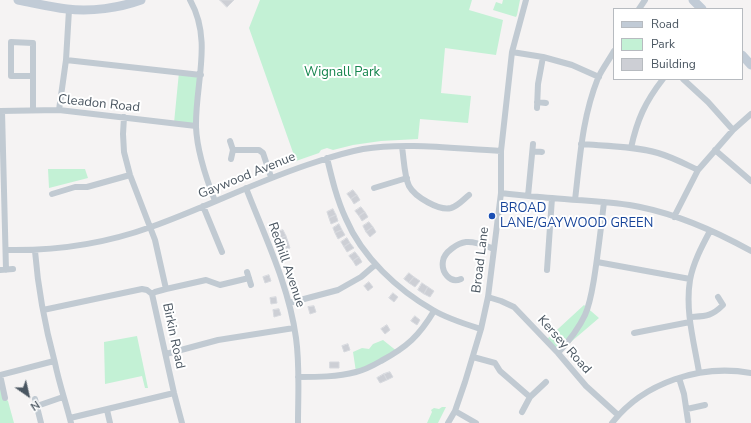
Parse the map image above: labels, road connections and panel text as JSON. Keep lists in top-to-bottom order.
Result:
{
  "streets": {
    "street": [
      "Cleadon Road",
      "Gaywood Avenue",
      "Broad Lane",
      "Redhill Avenue",
      "Birkin Road",
      "Kersey Road"
    ]
  },
  "crossings": [
    ["Gaywood Avenue", "Broad Lane"],
    ["Gaywood Avenue", "Redhill Avenue"],
    ["Broad Lane", "Kersey Road"]
  ],
  "parks": ["Wignall Park"],
  "places": ["BROAD LANE/GAYWOOD GREEN"],
  "legend": ["Road", "Park", "Building"],
  "north": "bottom right"
}
